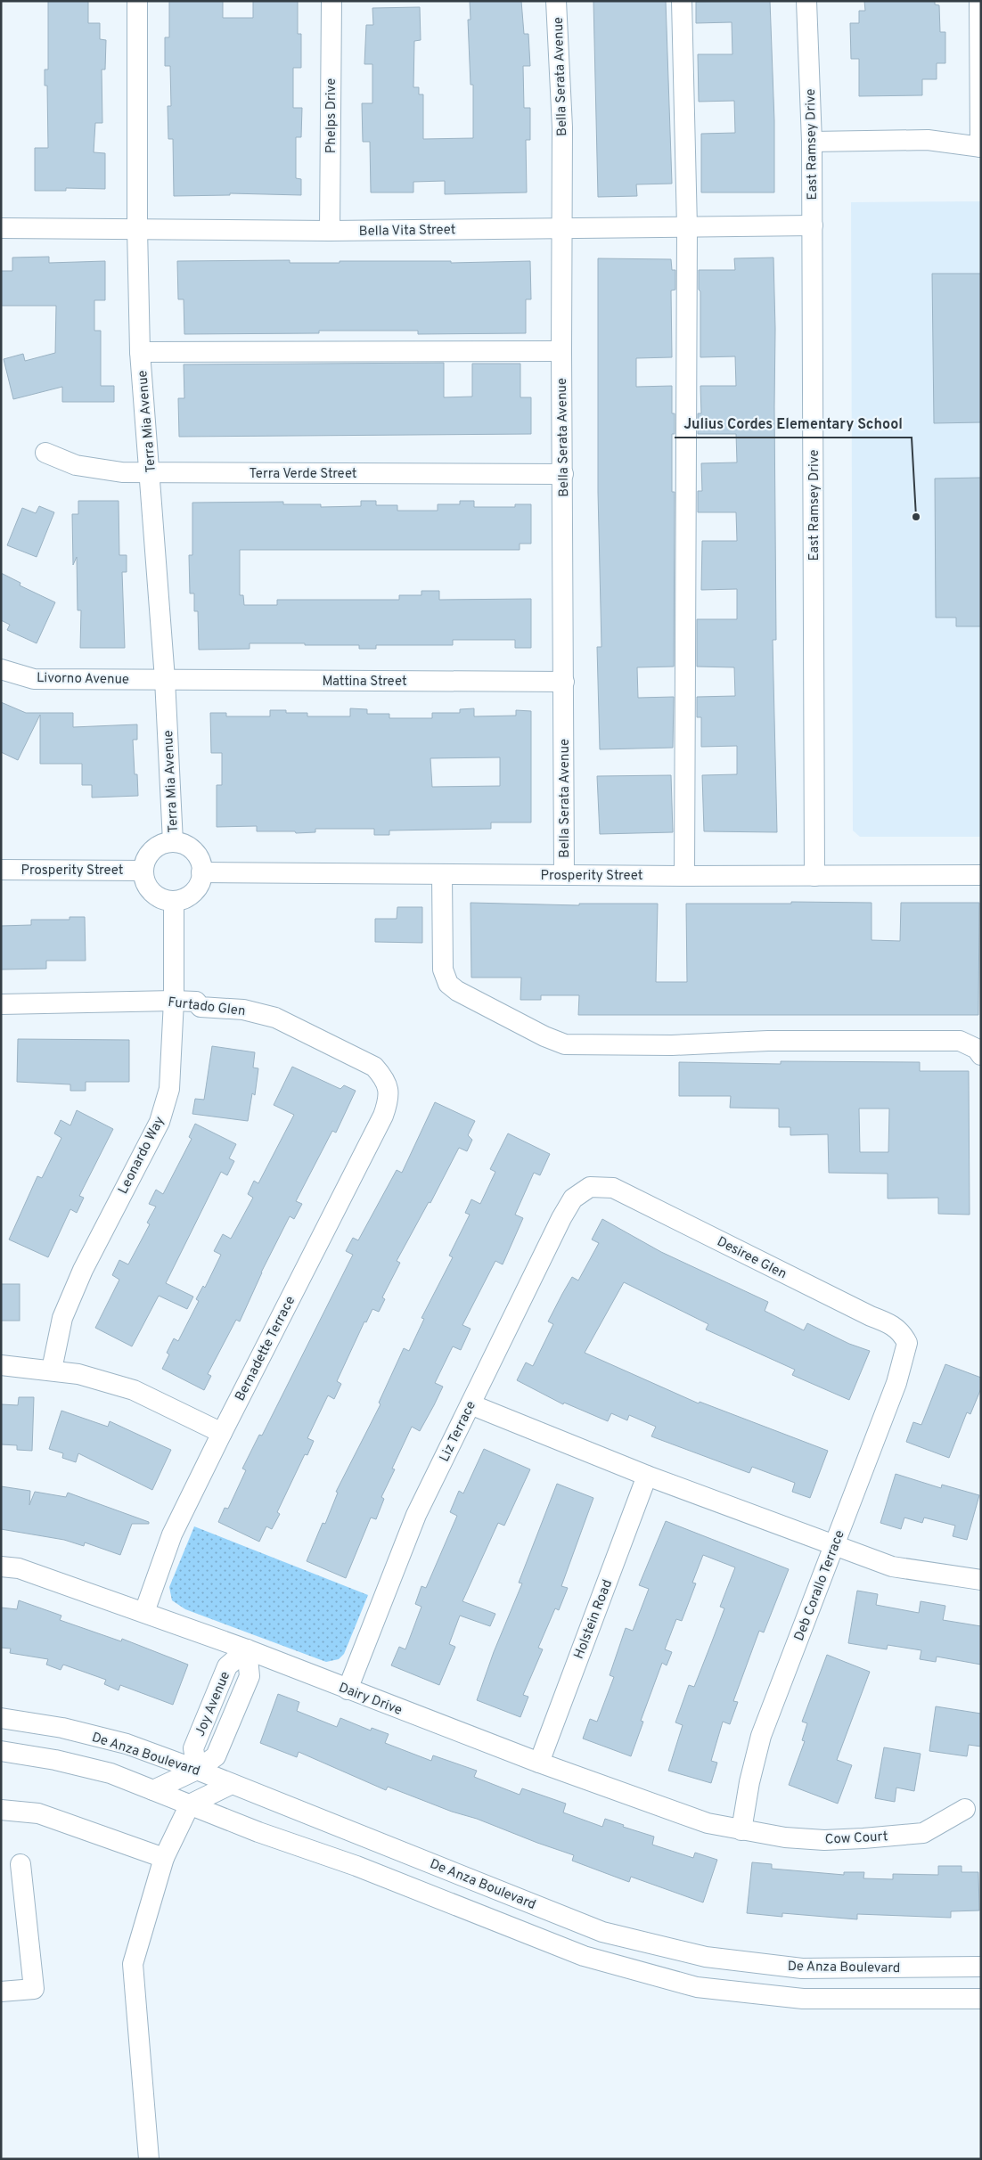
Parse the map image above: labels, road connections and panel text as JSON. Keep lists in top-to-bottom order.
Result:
{
  "streets": {
    "street": [
      "Bella Serata Avenue",
      "Phelps Drive",
      "East Ramsey Drive",
      "Bella Vita Street",
      "Terra Mia Avenue",
      "Terra Verde Street",
      "Livorno Avenue",
      "Mattina Street",
      "Prosperity Street",
      "Furtado Glen",
      "Leonardo Way",
      "Desiree Glen",
      "Bernadette Terrace",
      "Liz Terrace",
      "Deb Corallo Terrace",
      "Holstein Road",
      "Dairy Drive",
      "Joy Avenue",
      "De Anza Boulevard",
      "Cow Court"
    ]
  },
  "crossings": [
    ["Bella Serata Avenue", "Bella Vita Street"],
    ["Bella Serata Avenue", "Terra Verde Street"],
    ["Bella Serata Avenue", "Mattina Street"],
    ["Bella Serata Avenue", "Prosperity Street"],
    ["Phelps Drive", "Bella Vita Street"],
    ["East Ramsey Drive", "Bella Vita Street"],
    ["East Ramsey Drive", "Prosperity Street"],
    ["Bella Vita Street", "Terra Mia Avenue"],
    ["Terra Mia Avenue", "Terra Verde Street"],
    ["Terra Mia Avenue", "Livorno Avenue"],
    ["Terra Mia Avenue", "Mattina Street"],
    ["Terra Mia Avenue", "Prosperity Street"],
    ["Terra Mia Avenue", "Leonardo Way"],
    ["Livorno Avenue", "Mattina Street"],
    ["Prosperity Street", "Leonardo Way"],
    ["Furtado Glen", "Leonardo Way"],
    ["Furtado Glen", "Bernadette Terrace"],
    ["Desiree Glen", "Liz Terrace"],
    ["Desiree Glen", "Deb Corallo Terrace"],
    ["Bernadette Terrace", "Dairy Drive"],
    ["Liz Terrace", "Dairy Drive"],
    ["Deb Corallo Terrace", "Dairy Drive"],
    ["Deb Corallo Terrace", "Cow Court"],
    ["Holstein Road", "Dairy Drive"],
    ["Dairy Drive", "Joy Avenue"],
    ["Dairy Drive", "Cow Court"],
    ["Joy Avenue", "De Anza Boulevard"]
  ],
  "places": ["Julius Cordes Elementary School"]
}
